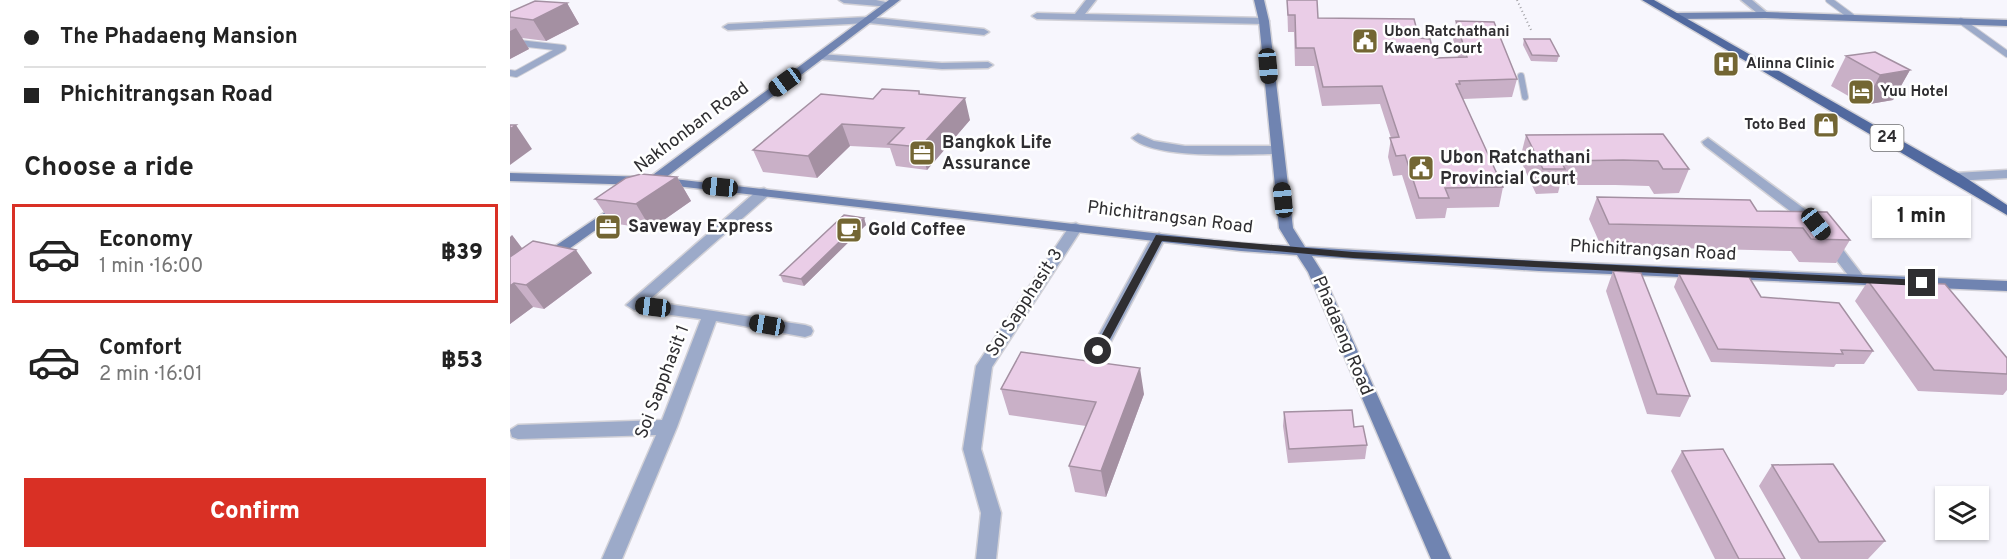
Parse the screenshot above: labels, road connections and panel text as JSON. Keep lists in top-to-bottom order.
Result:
{
  "streets": {
    "main road": ["24"],
    "street": [
      "Nakhonban Road",
      "Phichitrangsan Road",
      "Soi Sapphasit 3",
      "Phadaeng Road",
      "Soi Sapphasit 1"
    ]
  },
  "crossings": [
    ["Nakhonban Road", "Phichitrangsan Road"],
    ["Phichitrangsan Road", "Soi Sapphasit 3"],
    ["Phichitrangsan Road", "Phadaeng Road"],
    ["Phichitrangsan Road", "Soi Sapphasit 1"]
  ],
  "places": {
    "public building": ["Ubon Ratchathani Kwaeng Court", "Ubon Ratchathani Provincial Court"],
    "hospital": ["Alinna Clinic"],
    "hotel": ["Yuu Hotel"],
    "shop": ["Toto Bed"],
    "office": ["Bangkok Life Assurance", "Saveway Express"],
    "cafe": ["Gold Coffee"]
  },
  "page": {
    "banner": ["The Phadaeng Mansion", "Phichitrangsan Road"],
    "heading": "Choose a ride",
    "bubble": "1 min",
    "list": [
      {
        "name": "Economy",
        "note": "1 min · 16:00",
        "value": "฿39"
      },
      {
        "name": "Comfort",
        "note": "2 min · 16:01",
        "value": "฿53"
      }
    ],
    "buttons": "Confirm"
  }
}
